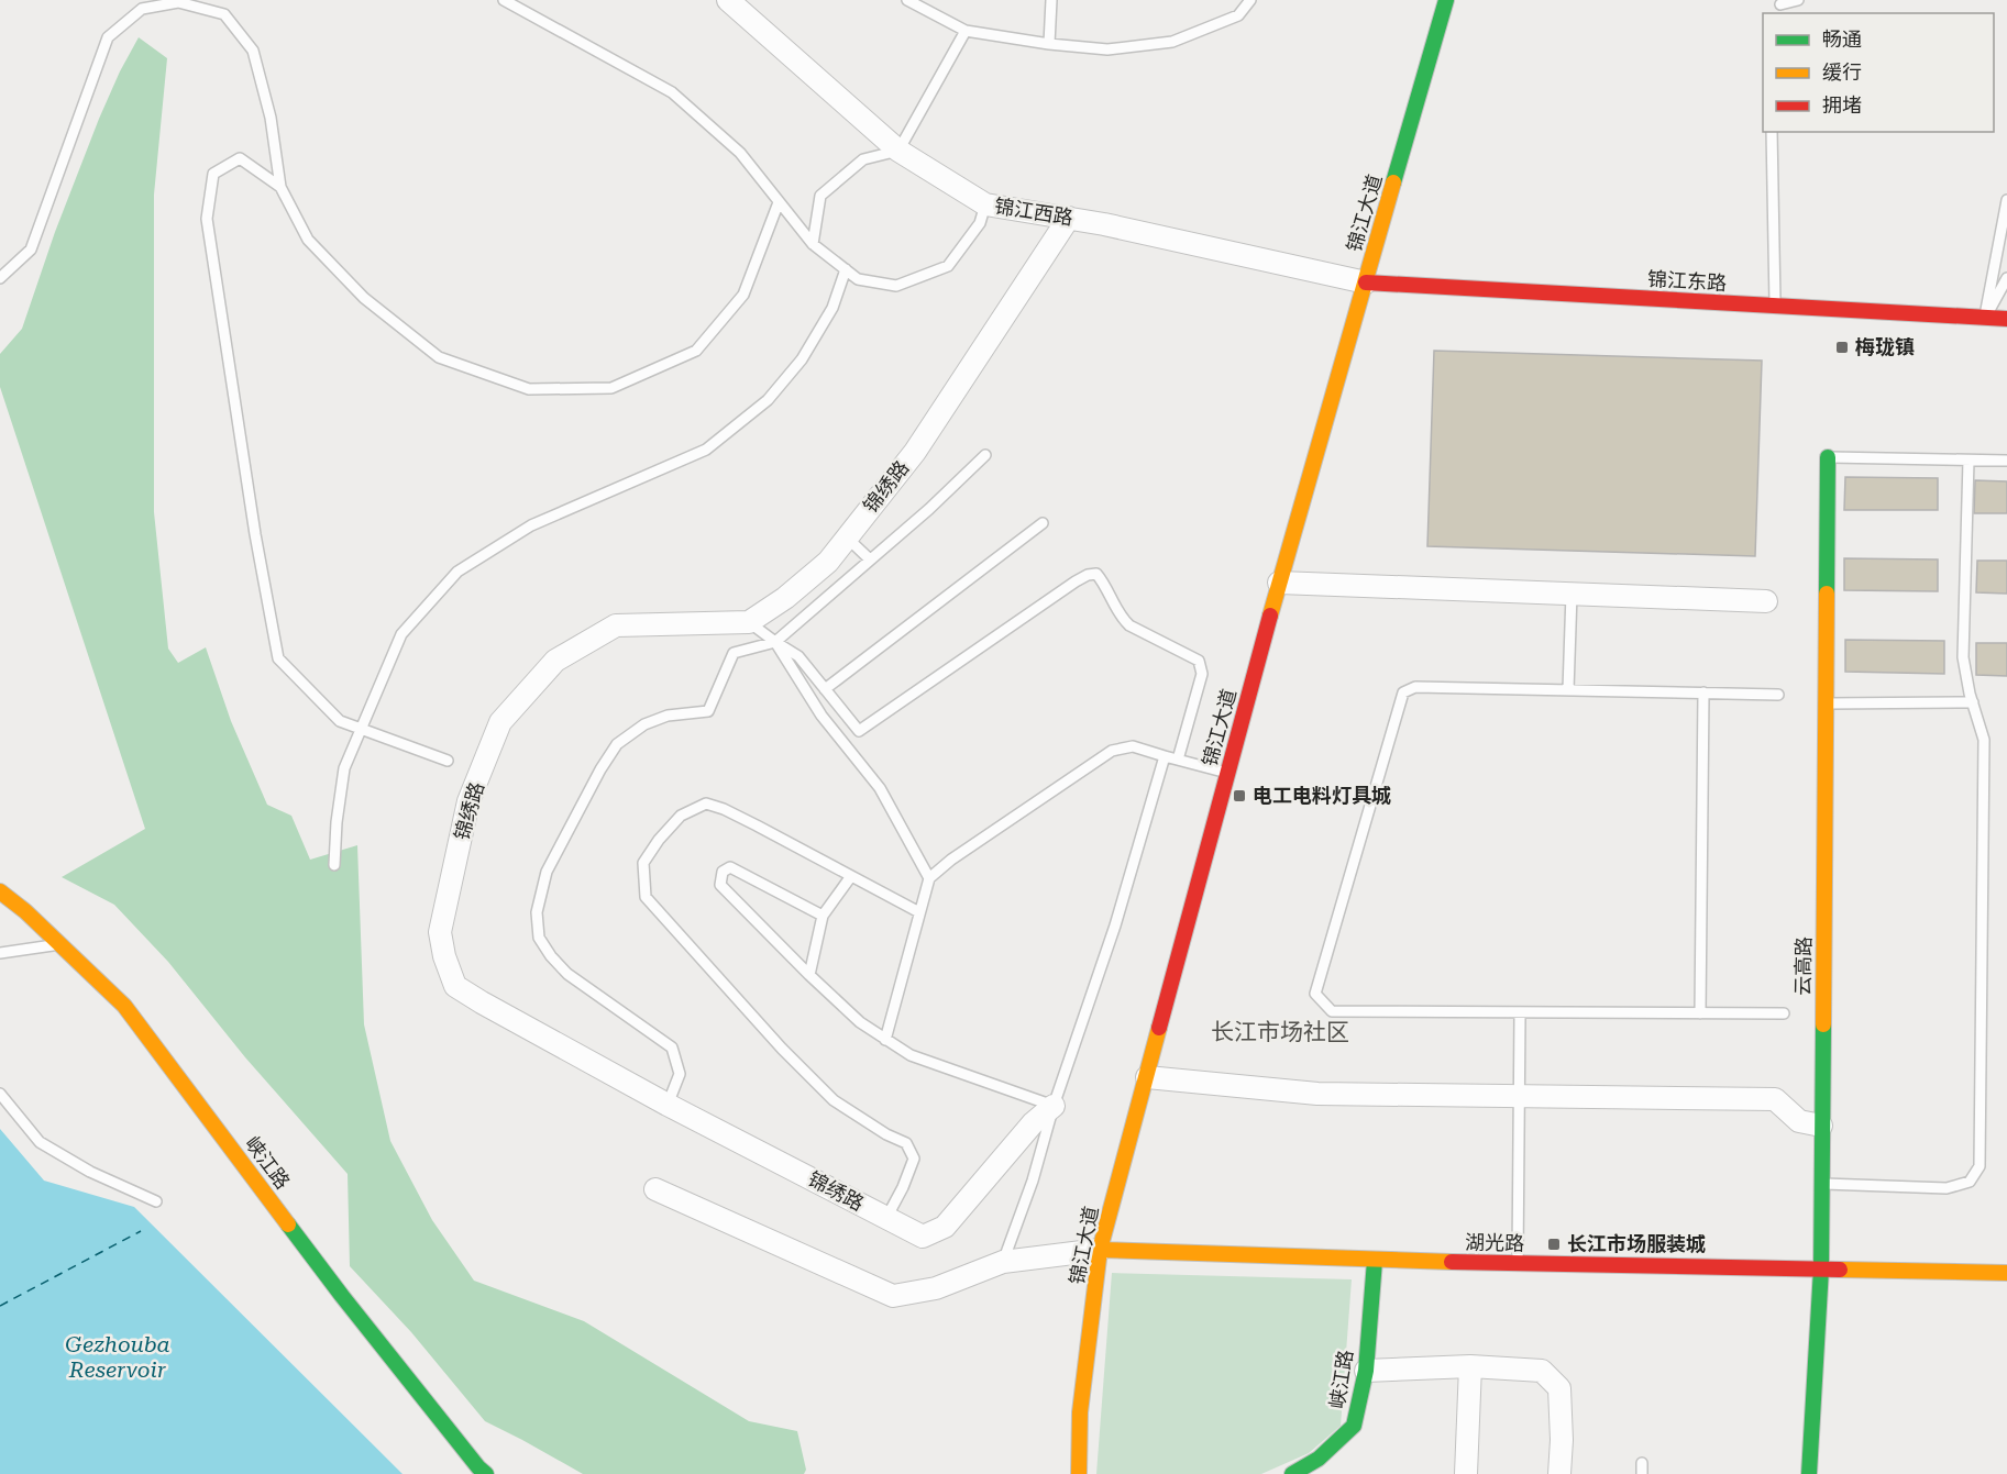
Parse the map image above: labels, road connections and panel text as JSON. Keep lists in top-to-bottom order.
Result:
{
  "streets": {
    "main road": [
      "锦江大道",
      "锦江东路",
      "云高路",
      "峡江路",
      "湖光路"
    ],
    "street": ["锦江西路", "锦绣路"]
  },
  "crossings": [
    ["锦江西路", "锦江大道"],
    ["锦江西路", "锦江东路"],
    ["锦江西路", "锦绣路"],
    ["锦江大道", "锦江东路"],
    ["锦江大道", "湖光路"],
    ["云高路", "湖光路"],
    ["峡江路", "湖光路"]
  ],
  "districts": ["长江市场社区"],
  "water": ["Gezhouba Reservoir"],
  "places": {
    "transit": ["梅珑镇", "电工电料灯具城", "长江市场服装城"]
  },
  "legend": ["畅通", "缓行", "拥堵"]
}
